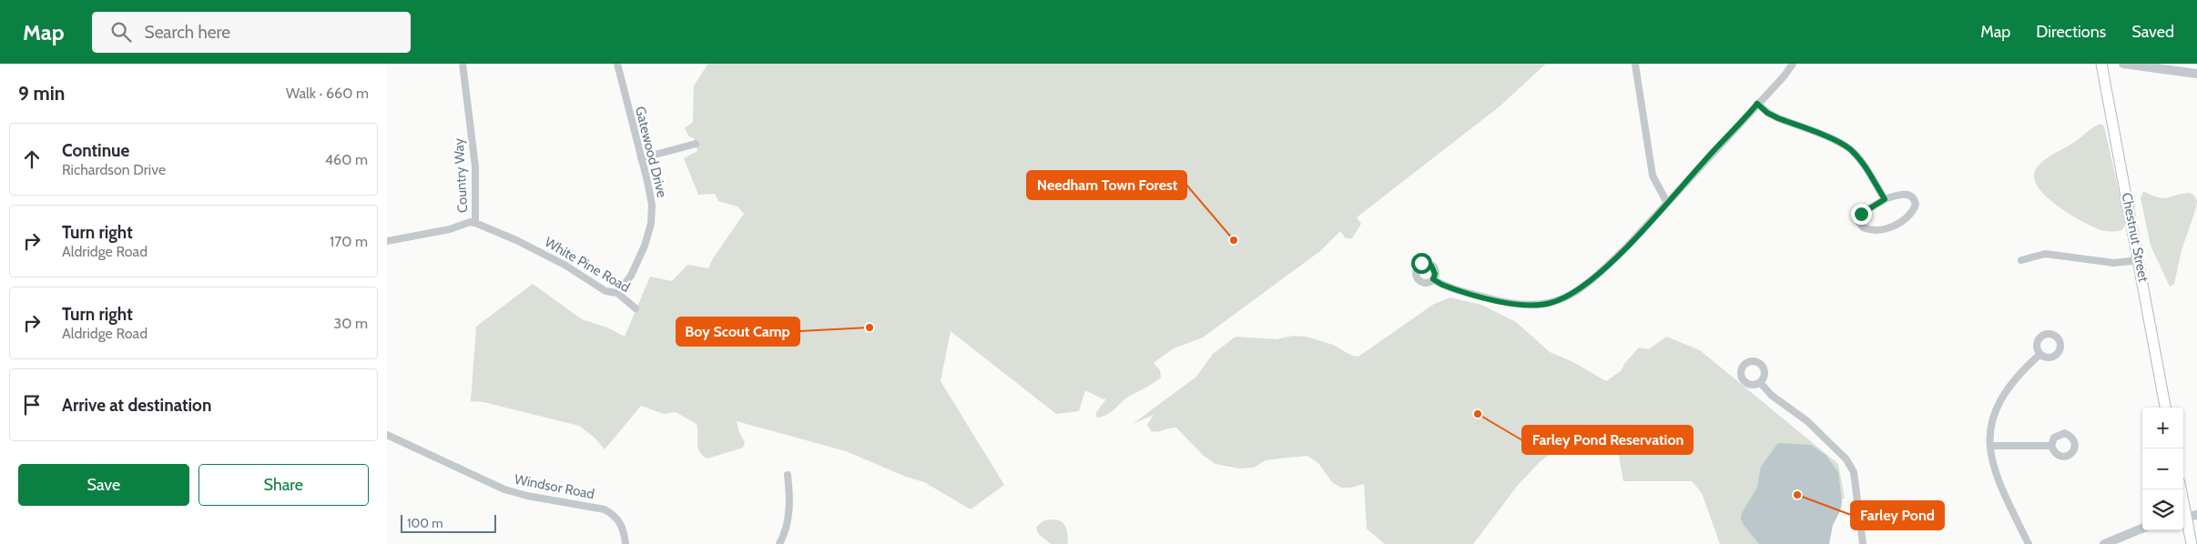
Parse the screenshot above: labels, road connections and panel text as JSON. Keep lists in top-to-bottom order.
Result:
{
  "streets": {
    "main road": ["Chestnut Street"],
    "street": [
      "Gatewood Drive",
      "Country Way",
      "White Pine Road",
      "Windsor Road"
    ]
  },
  "crossings": [
    ["Gatewood Drive", "White Pine Road"],
    ["Country Way", "White Pine Road"]
  ],
  "places": [
    "Needham Town Forest",
    "Boy Scout Camp",
    "Farley Pond Reservation",
    "Farley Pond"
  ],
  "scale_bar": "100 m",
  "page": {
    "header": "Map",
    "search": "Search here",
    "nav": ["Map", "Directions", "Saved"],
    "heading": ["9 min", "Walk · 660 m"],
    "list": [
      ["Continue", "Richardson Drive", "460 m"],
      ["Turn right", "Aldridge Road", "170 m"],
      ["Turn right", "Aldridge Road", "30 m"],
      "Arrive at destination"
    ],
    "map_buttons": ["+", "−"],
    "buttons": ["Save", "Share"],
    "scale": "100 m"
  }
}
